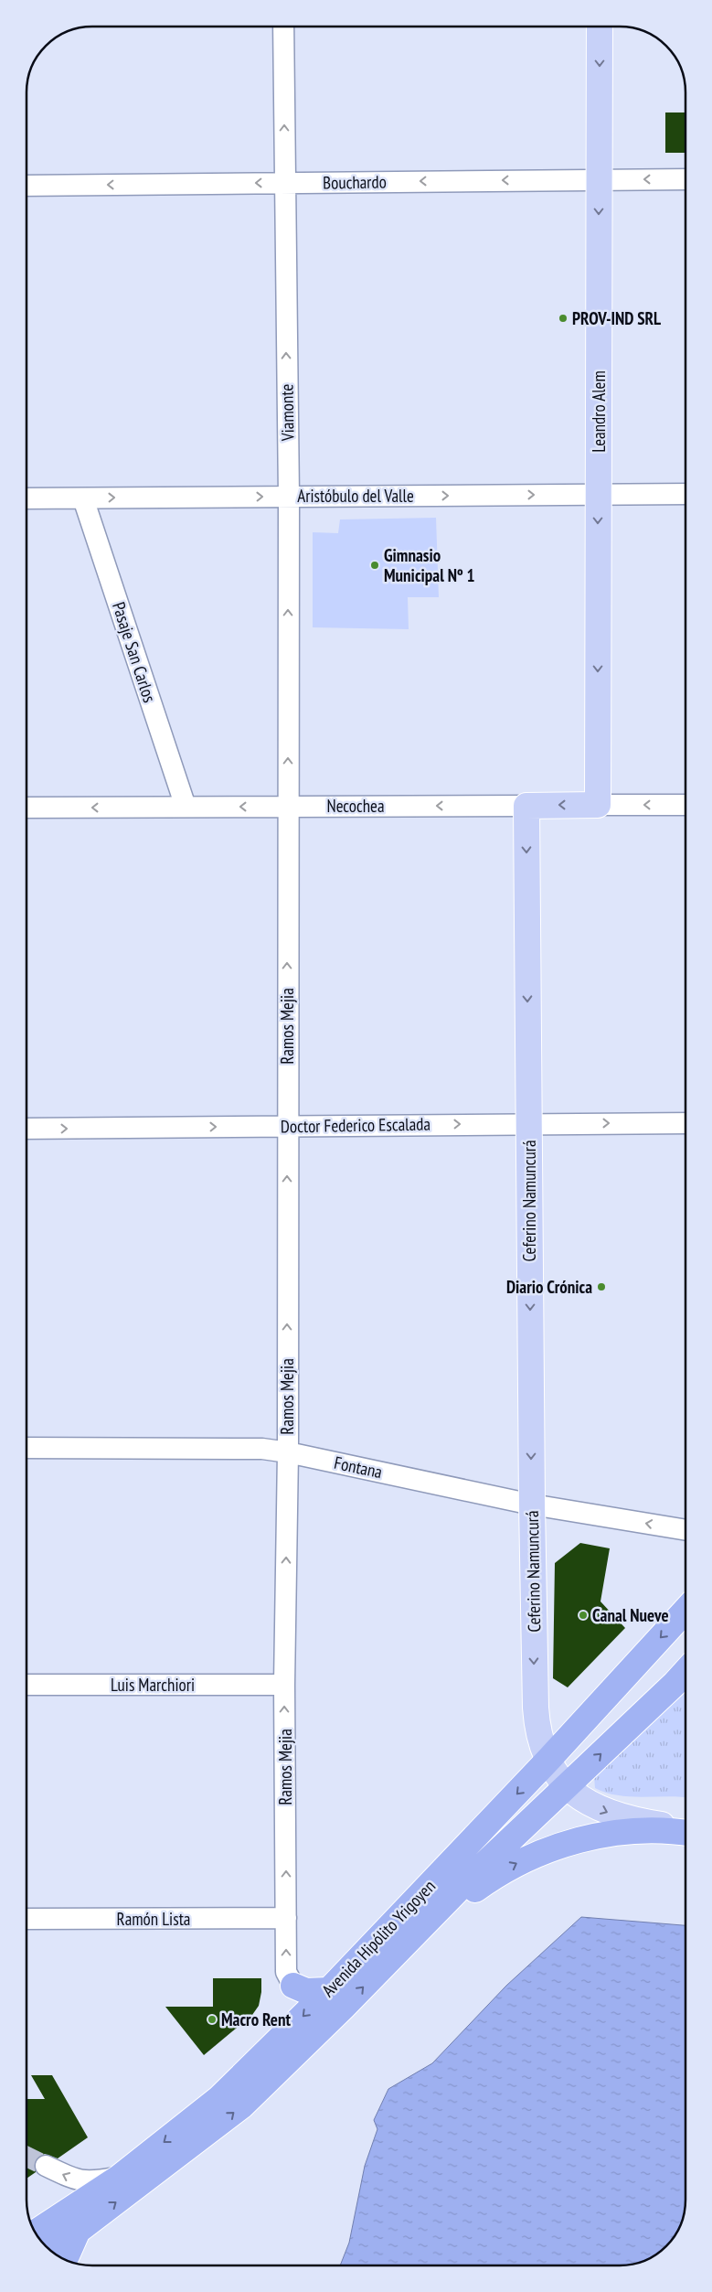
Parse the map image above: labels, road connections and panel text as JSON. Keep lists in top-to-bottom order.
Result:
{
  "streets": {
    "highway": ["Avenida Hipólito Yrigoyen"],
    "main road": ["Leandro Alem", "Necochea", "Ceferino Namuncurá"],
    "street": [
      "Bouchardo",
      "Viamonte",
      "Aristóbulo del Valle",
      "Pasaje San Carlos",
      "Ramos Mejia",
      "Doctor Federico Escalada",
      "Fontana",
      "Luis Marchiori",
      "Ramón Lista"
    ]
  },
  "crossings": [
    ["Bouchardo", "Leandro Alem"],
    ["Bouchardo", "Viamonte"],
    ["Leandro Alem", "Aristóbulo del Valle"],
    ["Leandro Alem", "Necochea"],
    ["Viamonte", "Aristóbulo del Valle"],
    ["Viamonte", "Necochea"],
    ["Viamonte", "Ramos Mejia"],
    ["Aristóbulo del Valle", "Pasaje San Carlos"],
    ["Pasaje San Carlos", "Necochea"],
    ["Necochea", "Ramos Mejia"],
    ["Necochea", "Ceferino Namuncurá"],
    ["Ramos Mejia", "Doctor Federico Escalada"],
    ["Ramos Mejia", "Fontana"],
    ["Ramos Mejia", "Luis Marchiori"],
    ["Ramos Mejia", "Ramón Lista"],
    ["Doctor Federico Escalada", "Ceferino Namuncurá"],
    ["Ceferino Namuncurá", "Fontana"],
    ["Ceferino Namuncurá", "Avenida Hipólito Yrigoyen"]
  ],
  "one_way": [
    "Bouchardo",
    "Leandro Alem",
    "Viamonte",
    "Aristóbulo del Valle",
    "Necochea",
    "Ramos Mejia",
    "Doctor Federico Escalada",
    "Ceferino Namuncurá"
  ],
  "places": [
    "PROV-IND SRL",
    "Gimnasio Municipal Nº 1",
    "Diario Crónica",
    "Canal Nueve",
    "Macro Rent"
  ]
}
